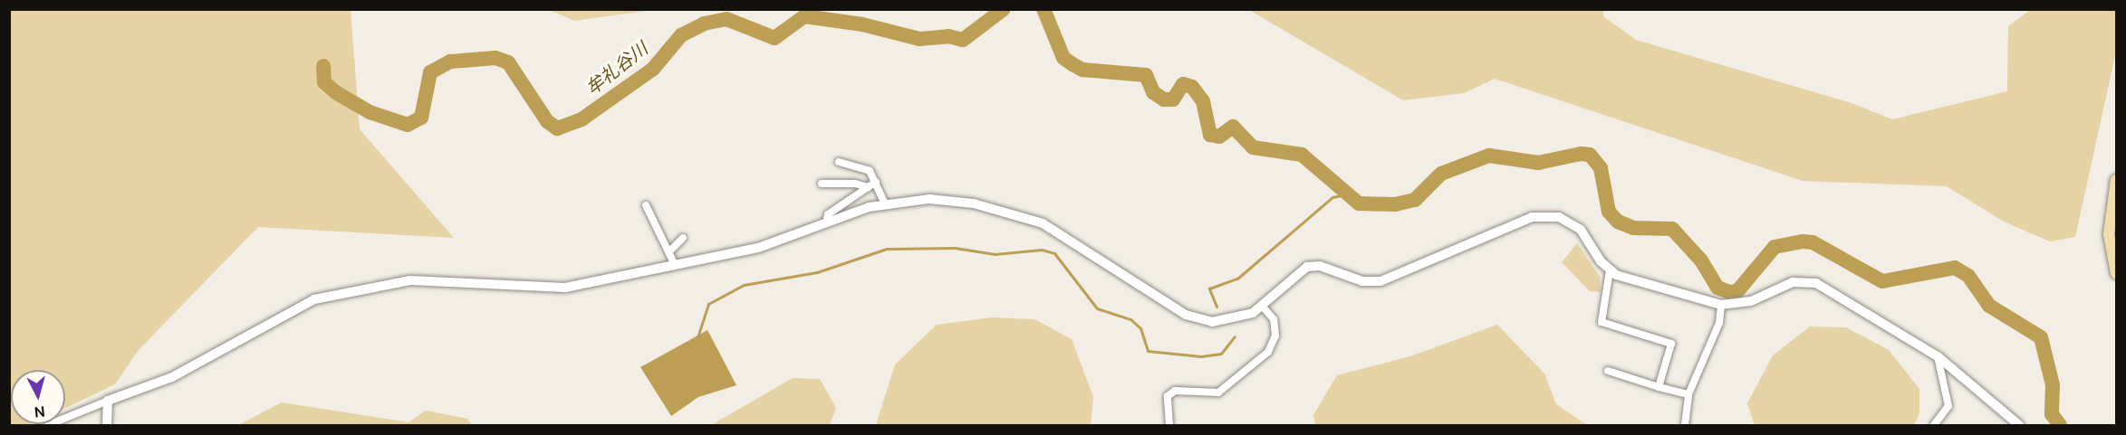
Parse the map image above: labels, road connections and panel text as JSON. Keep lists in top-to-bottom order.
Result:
{
  "water": ["牟礼谷川"],
  "north": "bottom"
}
